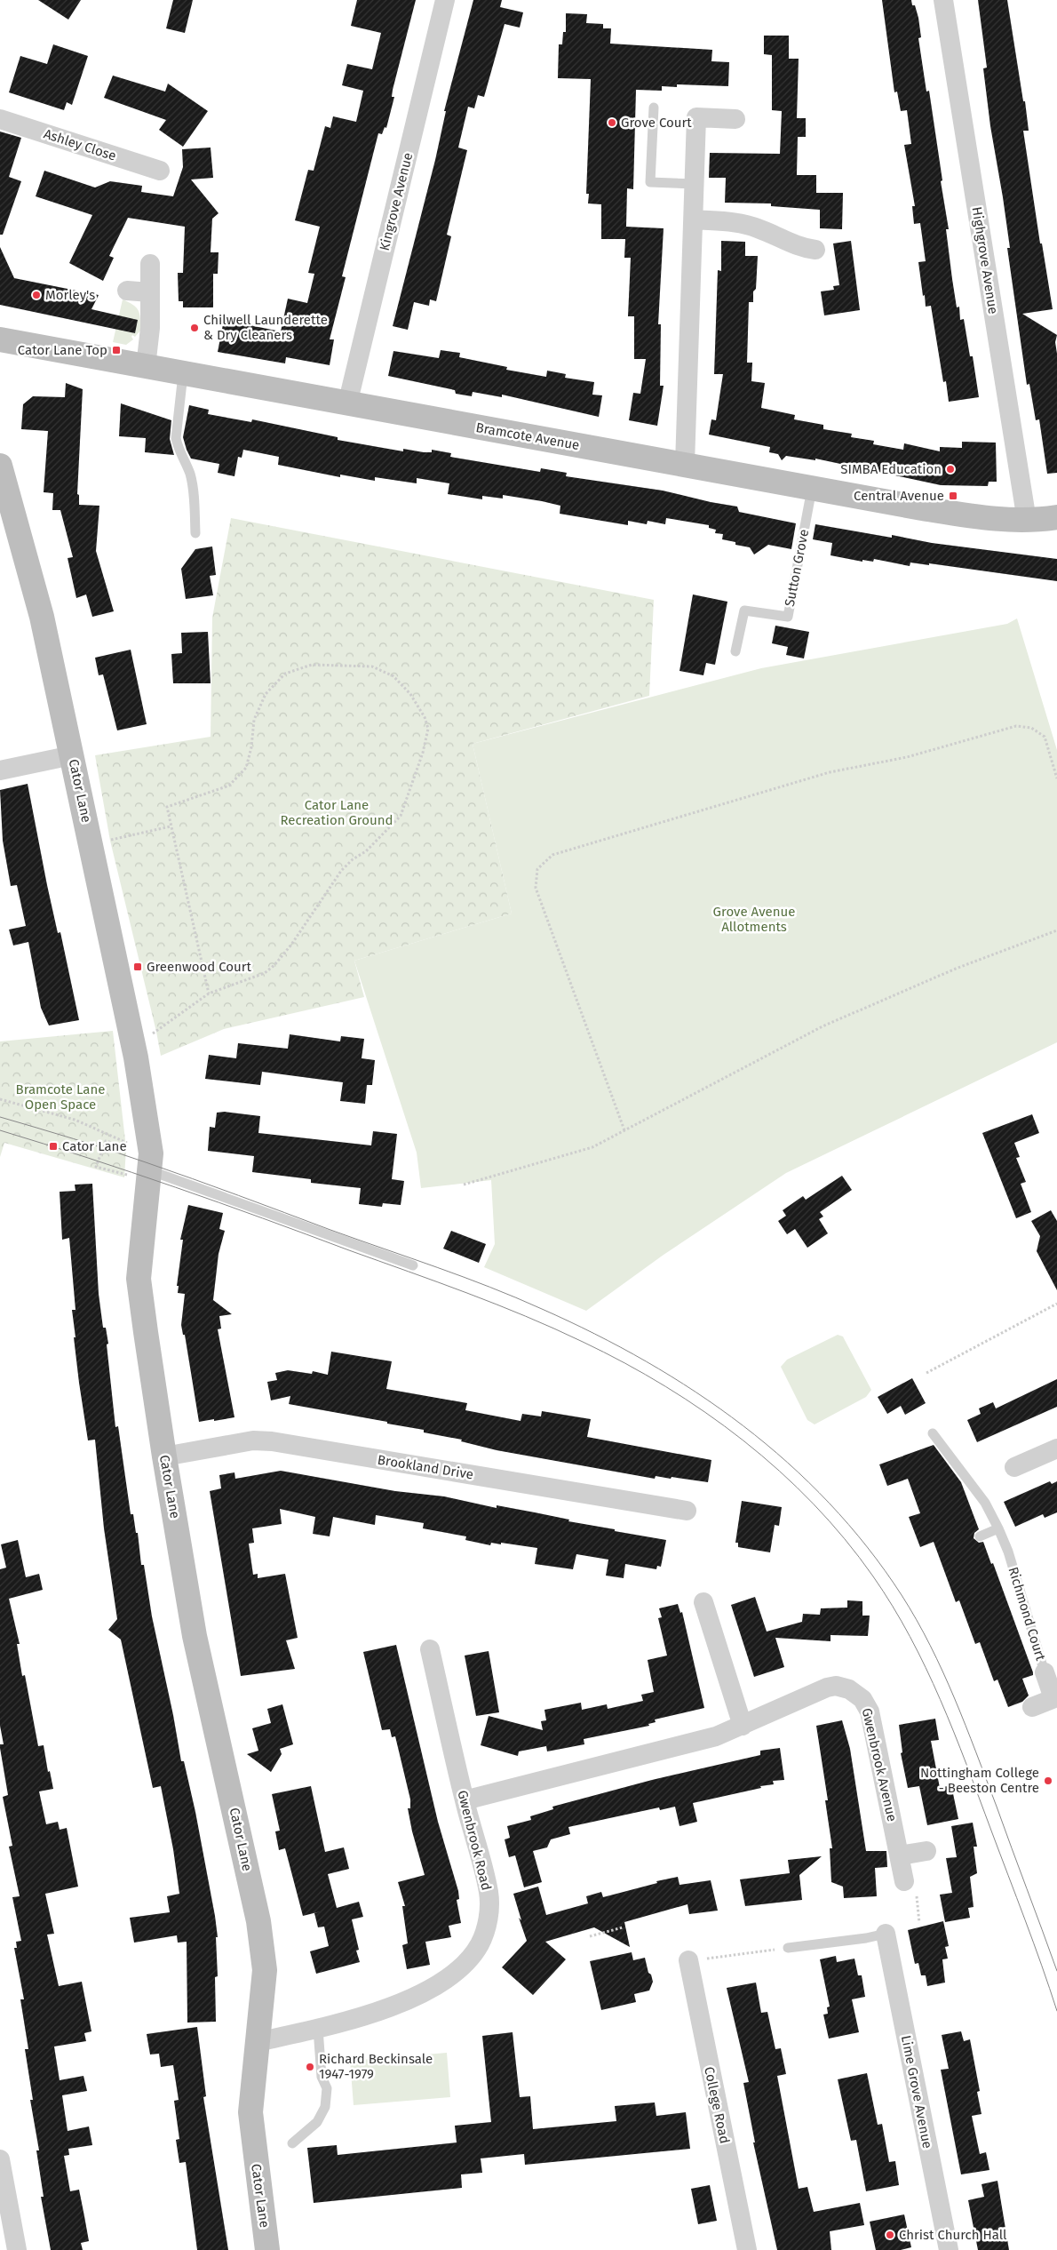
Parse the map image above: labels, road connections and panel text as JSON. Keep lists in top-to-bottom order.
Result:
{
  "streets": {
    "street": [
      "Ashley Close",
      "Kingrove Avenue",
      "Highgrove Avenue",
      "Bramcote Avenue",
      "Cator Lane",
      "Brookland Drive",
      "Richmond Court",
      "Gwenbrook Avenue",
      "Gwenbrook Road",
      "Lime Grove Avenue",
      "College Road"
    ],
    "lane": ["Sutton Grove"]
  },
  "crossings": [
    ["Kingrove Avenue", "Bramcote Avenue"],
    ["Highgrove Avenue", "Bramcote Avenue"],
    ["Bramcote Avenue", "Sutton Grove"],
    ["Cator Lane", "Brookland Drive"],
    ["Cator Lane", "Gwenbrook Road"],
    ["Gwenbrook Avenue", "Gwenbrook Road"]
  ],
  "parks": ["Cator Lane Recreation Ground", "Grove Avenue Allotments", "Bramcote Lane Open Space"],
  "places": {
    "other": [
      "Grove Court",
      "Morley's",
      "Chilwell Launderette & Dry Cleaners",
      "SIMBA Education",
      "Nottingham College - Beeston Centre",
      "Richard Beckinsale 1947-1979",
      "Christ Church Hall"
    ],
    "transit": [
      "Cator Lane Top",
      "Central Avenue",
      "Greenwood Court",
      "Cator Lane"
    ]
  }
}
